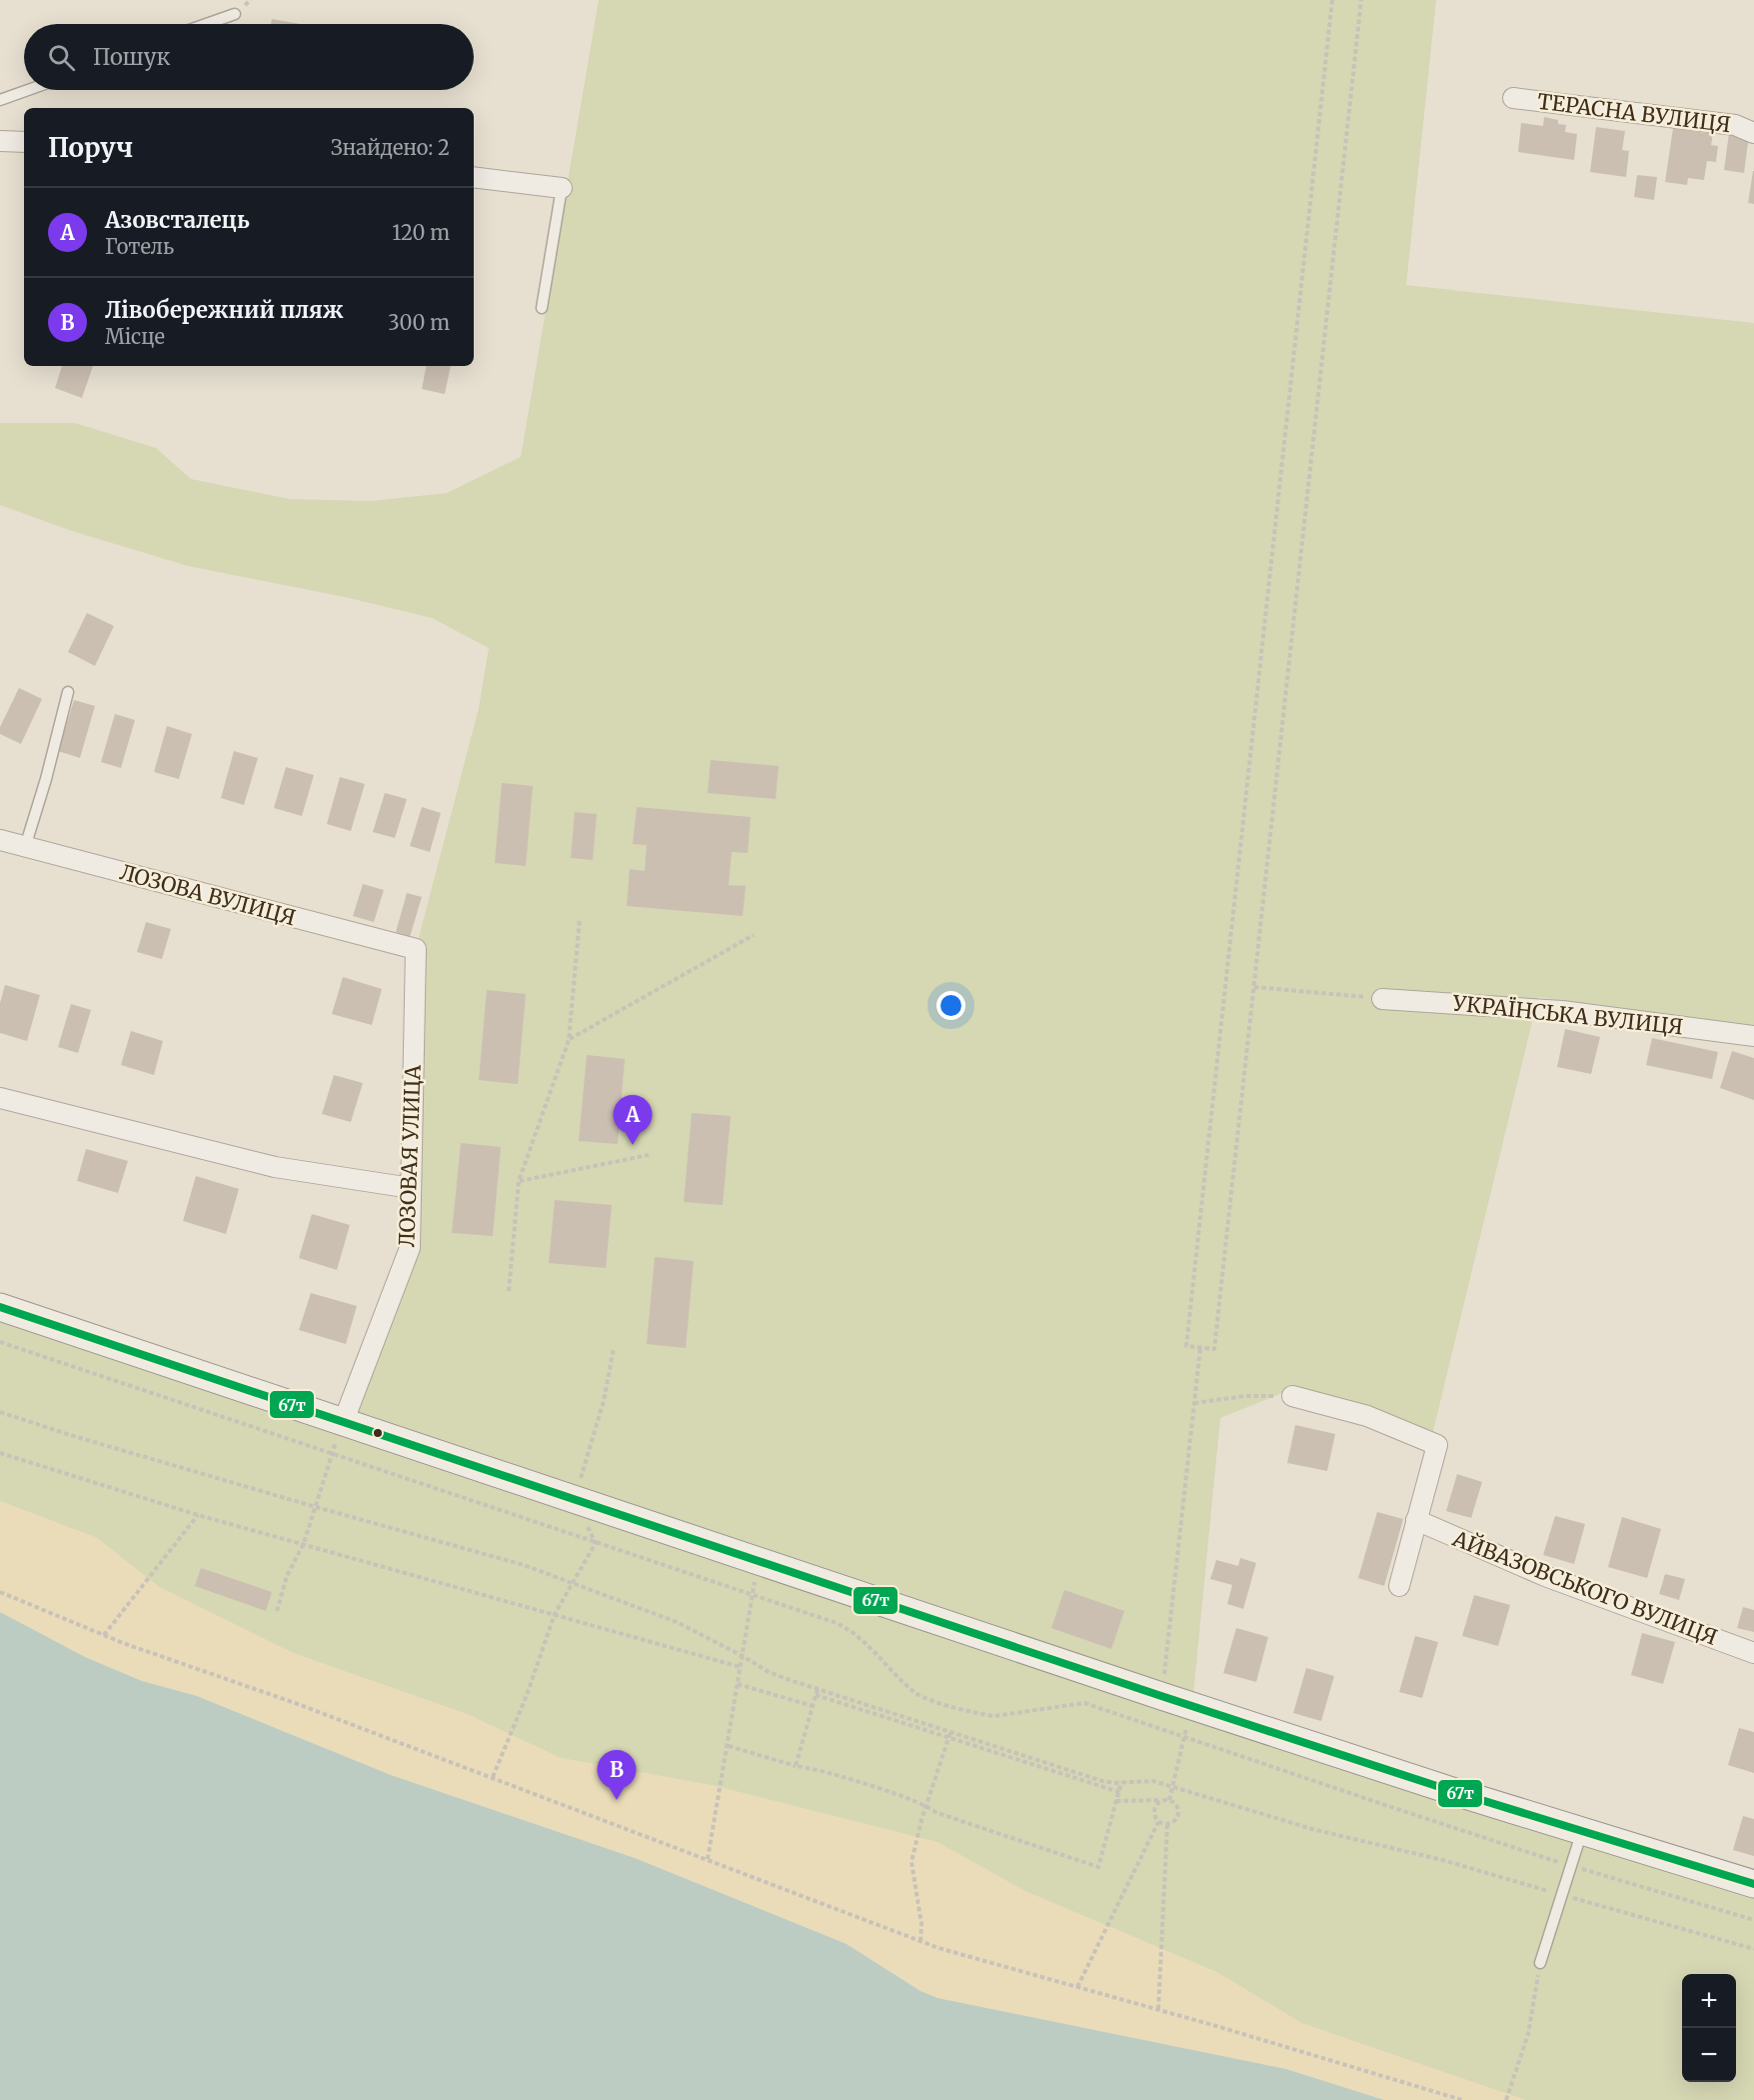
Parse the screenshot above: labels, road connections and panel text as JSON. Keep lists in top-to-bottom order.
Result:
{
  "streets": {
    "street": [
      "ТЕРАСНА ВУЛИЦЯ",
      "ЛОЗОВА ВУЛИЦЯ",
      "УКРАЇНСЬКА ВУЛИЦЯ",
      "ЛОЗОВАЯ УЛИЦА",
      "АЙВАЗОВСЬКОГО ВУЛИЦЯ"
    ]
  },
  "crossings": [
    ["ЛОЗОВА ВУЛИЦЯ", "ЛОЗОВАЯ УЛИЦА"]
  ],
  "lines": ["transit line 67т"],
  "page": {
    "search": "Пошук",
    "heading": ["Поруч", "Знайдено: 2"],
    "list": [
      {
        "mark": "A",
        "name": "Азовсталець",
        "note": "Готель",
        "value": "120 m"
      },
      {
        "mark": "B",
        "name": "Лівобережний пляж",
        "note": "Місце",
        "value": "300 m"
      }
    ],
    "pins": ["A", "B"],
    "map_buttons": ["+", "−"]
  }
}
